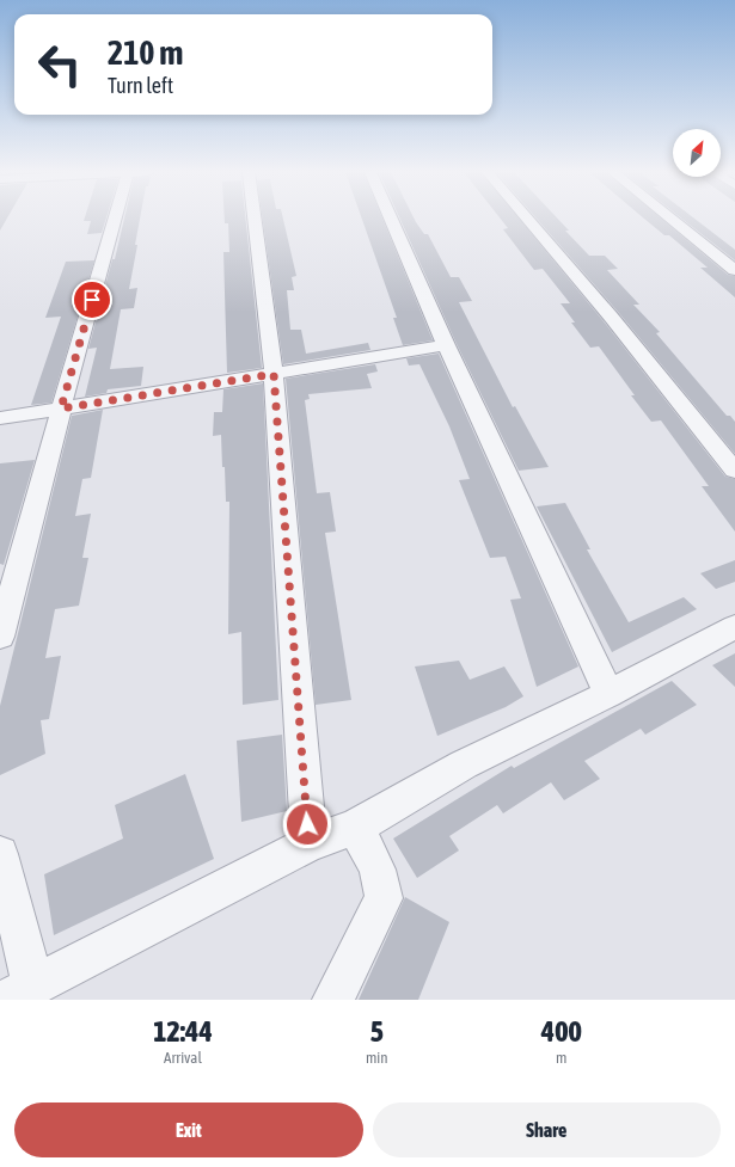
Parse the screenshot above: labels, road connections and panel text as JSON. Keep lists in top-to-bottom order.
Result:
{
  "north": "top right",
  "page": {
    "turn": ["210 m", "Turn left"],
    "eta": [
      "12:44",
      "Arrival",
      "5",
      "min",
      "400",
      "m"
    ],
    "buttons": ["Exit", "Share"]
  }
}
